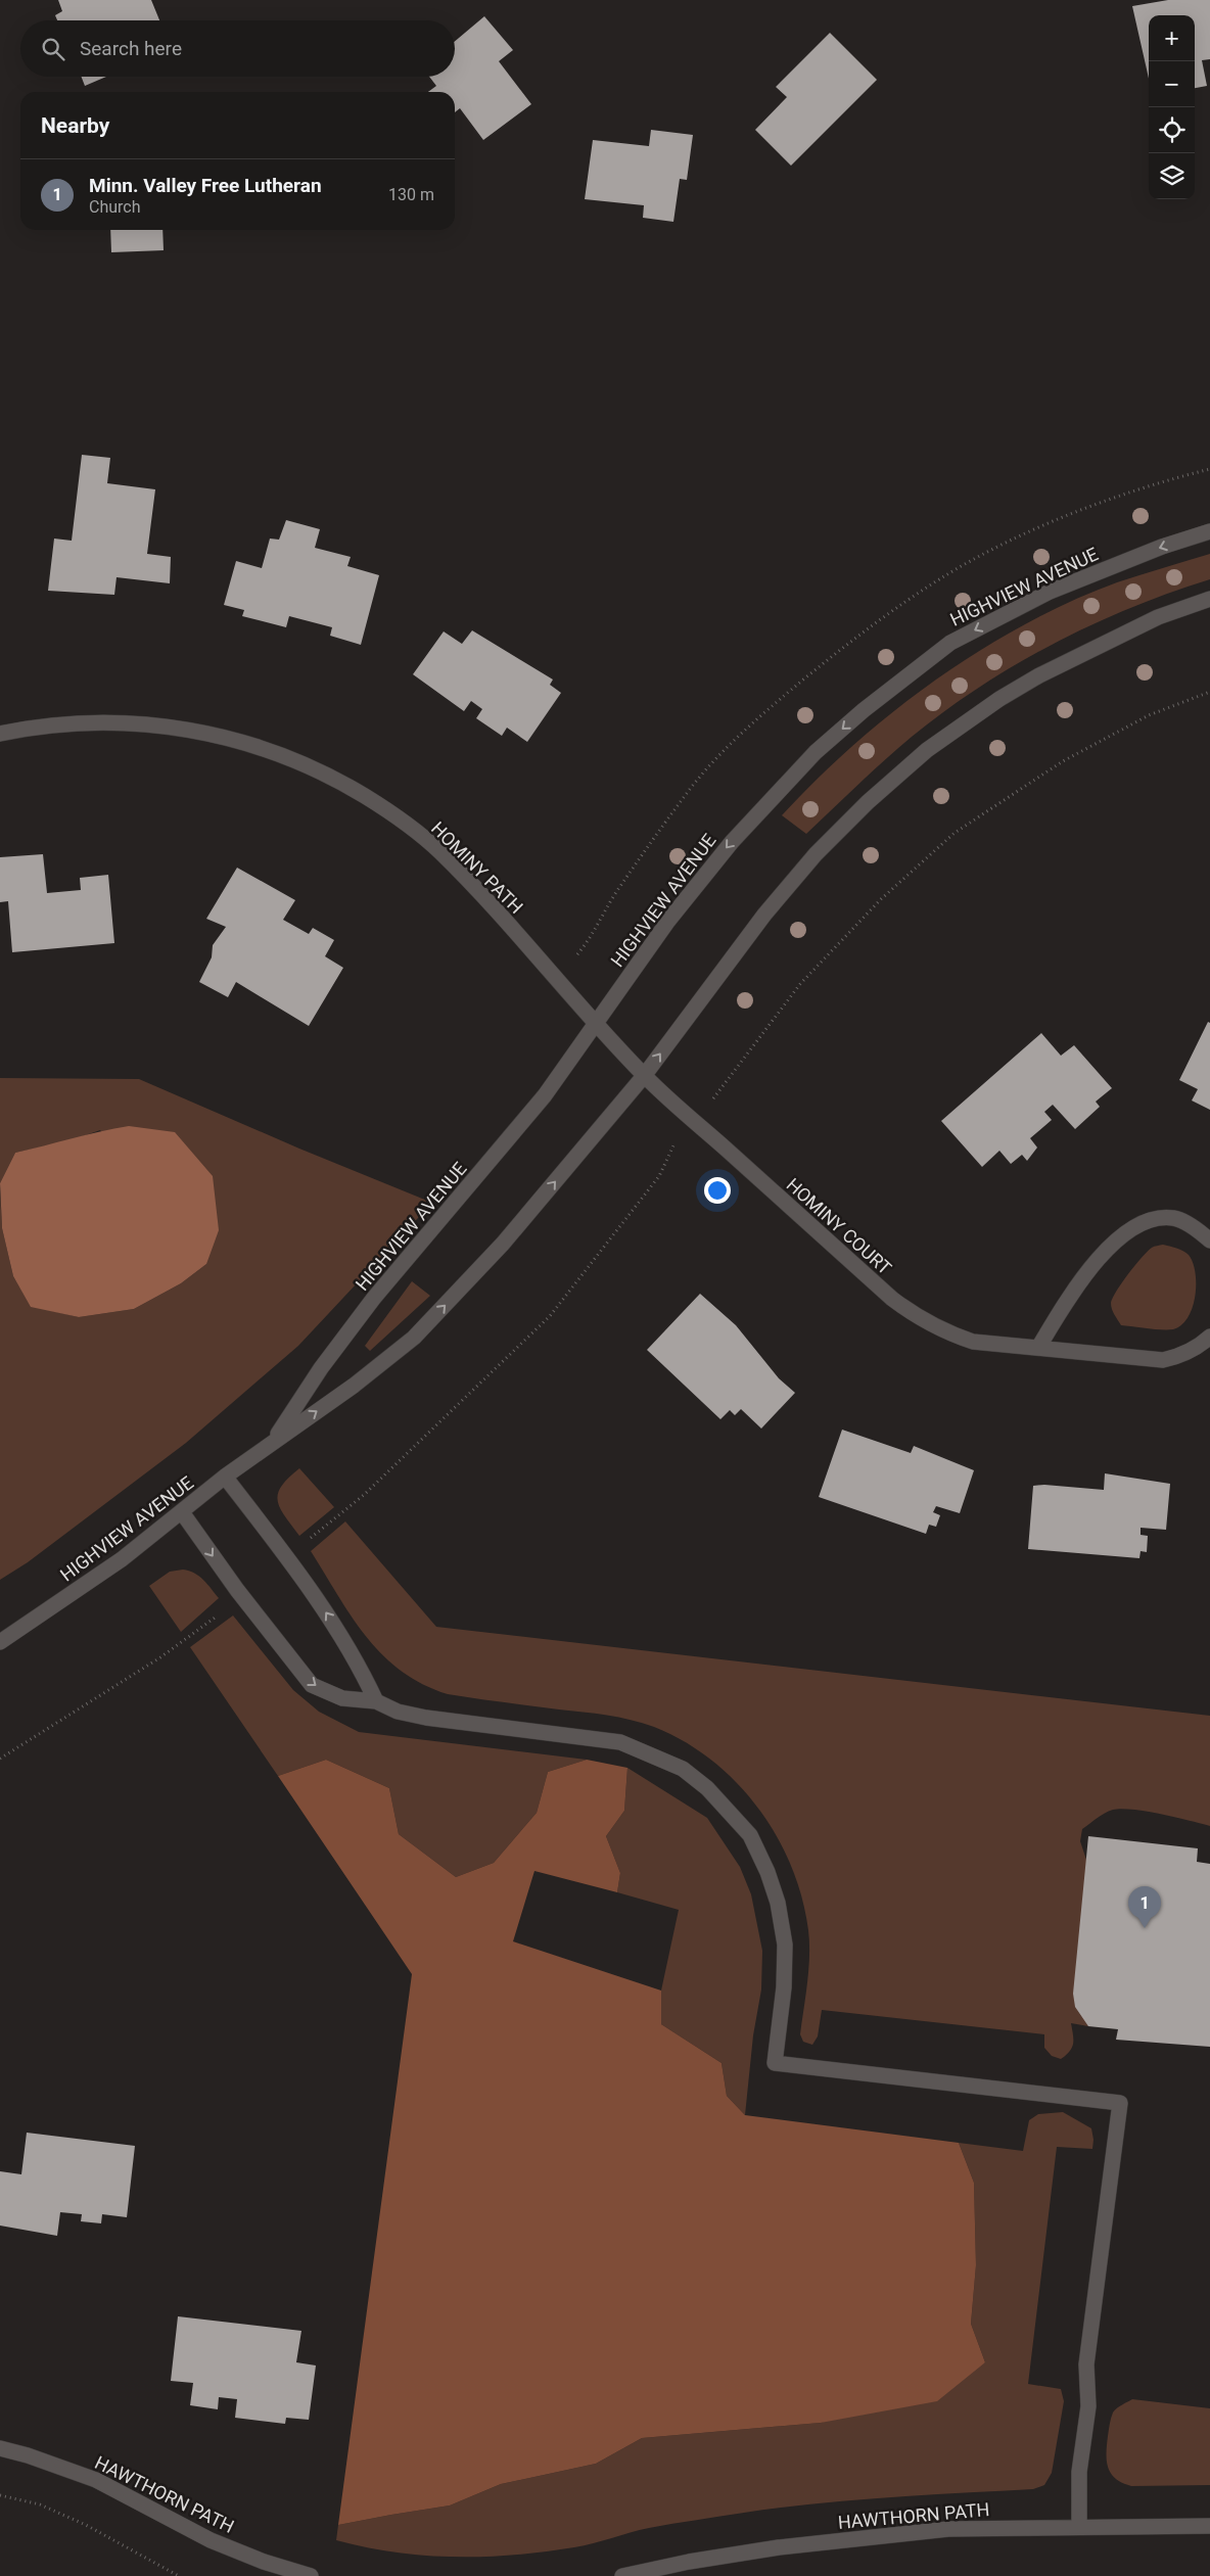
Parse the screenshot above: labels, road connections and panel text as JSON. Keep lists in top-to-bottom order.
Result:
{
  "streets": {
    "street": [
      "HIGHVIEW AVENUE",
      "HOMINY PATH",
      "HOMINY COURT",
      "HAWTHORN PATH"
    ]
  },
  "crossings": [
    ["HIGHVIEW AVENUE", "HOMINY PATH"],
    ["HIGHVIEW AVENUE", "HOMINY COURT"],
    ["HOMINY PATH", "HOMINY COURT"]
  ],
  "page": {
    "map_buttons": ["+", "−"],
    "search": "Search here",
    "heading": "Nearby",
    "list": [
      {
        "mark": "1",
        "name": "Minn. Valley Free Lutheran",
        "note": "Church",
        "value": "130 m"
      }
    ],
    "pins": "1"
  }
}
